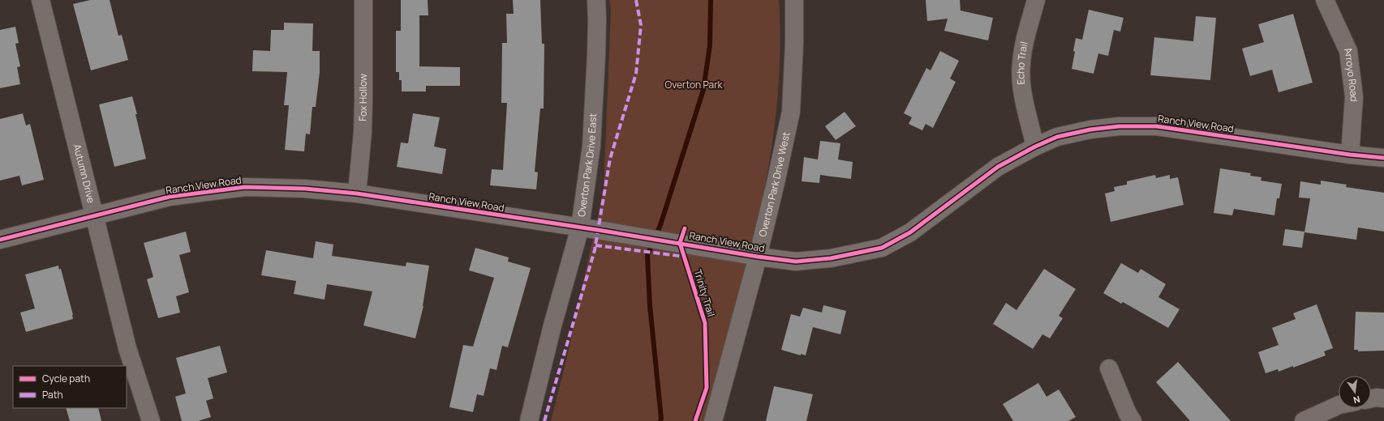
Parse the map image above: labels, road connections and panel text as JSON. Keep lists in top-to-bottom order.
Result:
{
  "streets": {
    "street": [
      "Echo Trail",
      "Arroyo Road",
      "Fox Hollow",
      "Ranch View Road",
      "Overton Park Drive East",
      "Autumn Drive",
      "Overton Park Drive West"
    ],
    "cycle path": ["Trinity Trail"]
  },
  "crossings": [
    ["Echo Trail", "Ranch View Road"],
    ["Arroyo Road", "Ranch View Road"],
    ["Fox Hollow", "Ranch View Road"],
    ["Ranch View Road", "Overton Park Drive East"],
    ["Ranch View Road", "Autumn Drive"],
    ["Ranch View Road", "Overton Park Drive West"]
  ],
  "parks": ["Overton Park"],
  "legend": ["Cycle path", "Path"],
  "north": "bottom"
}
